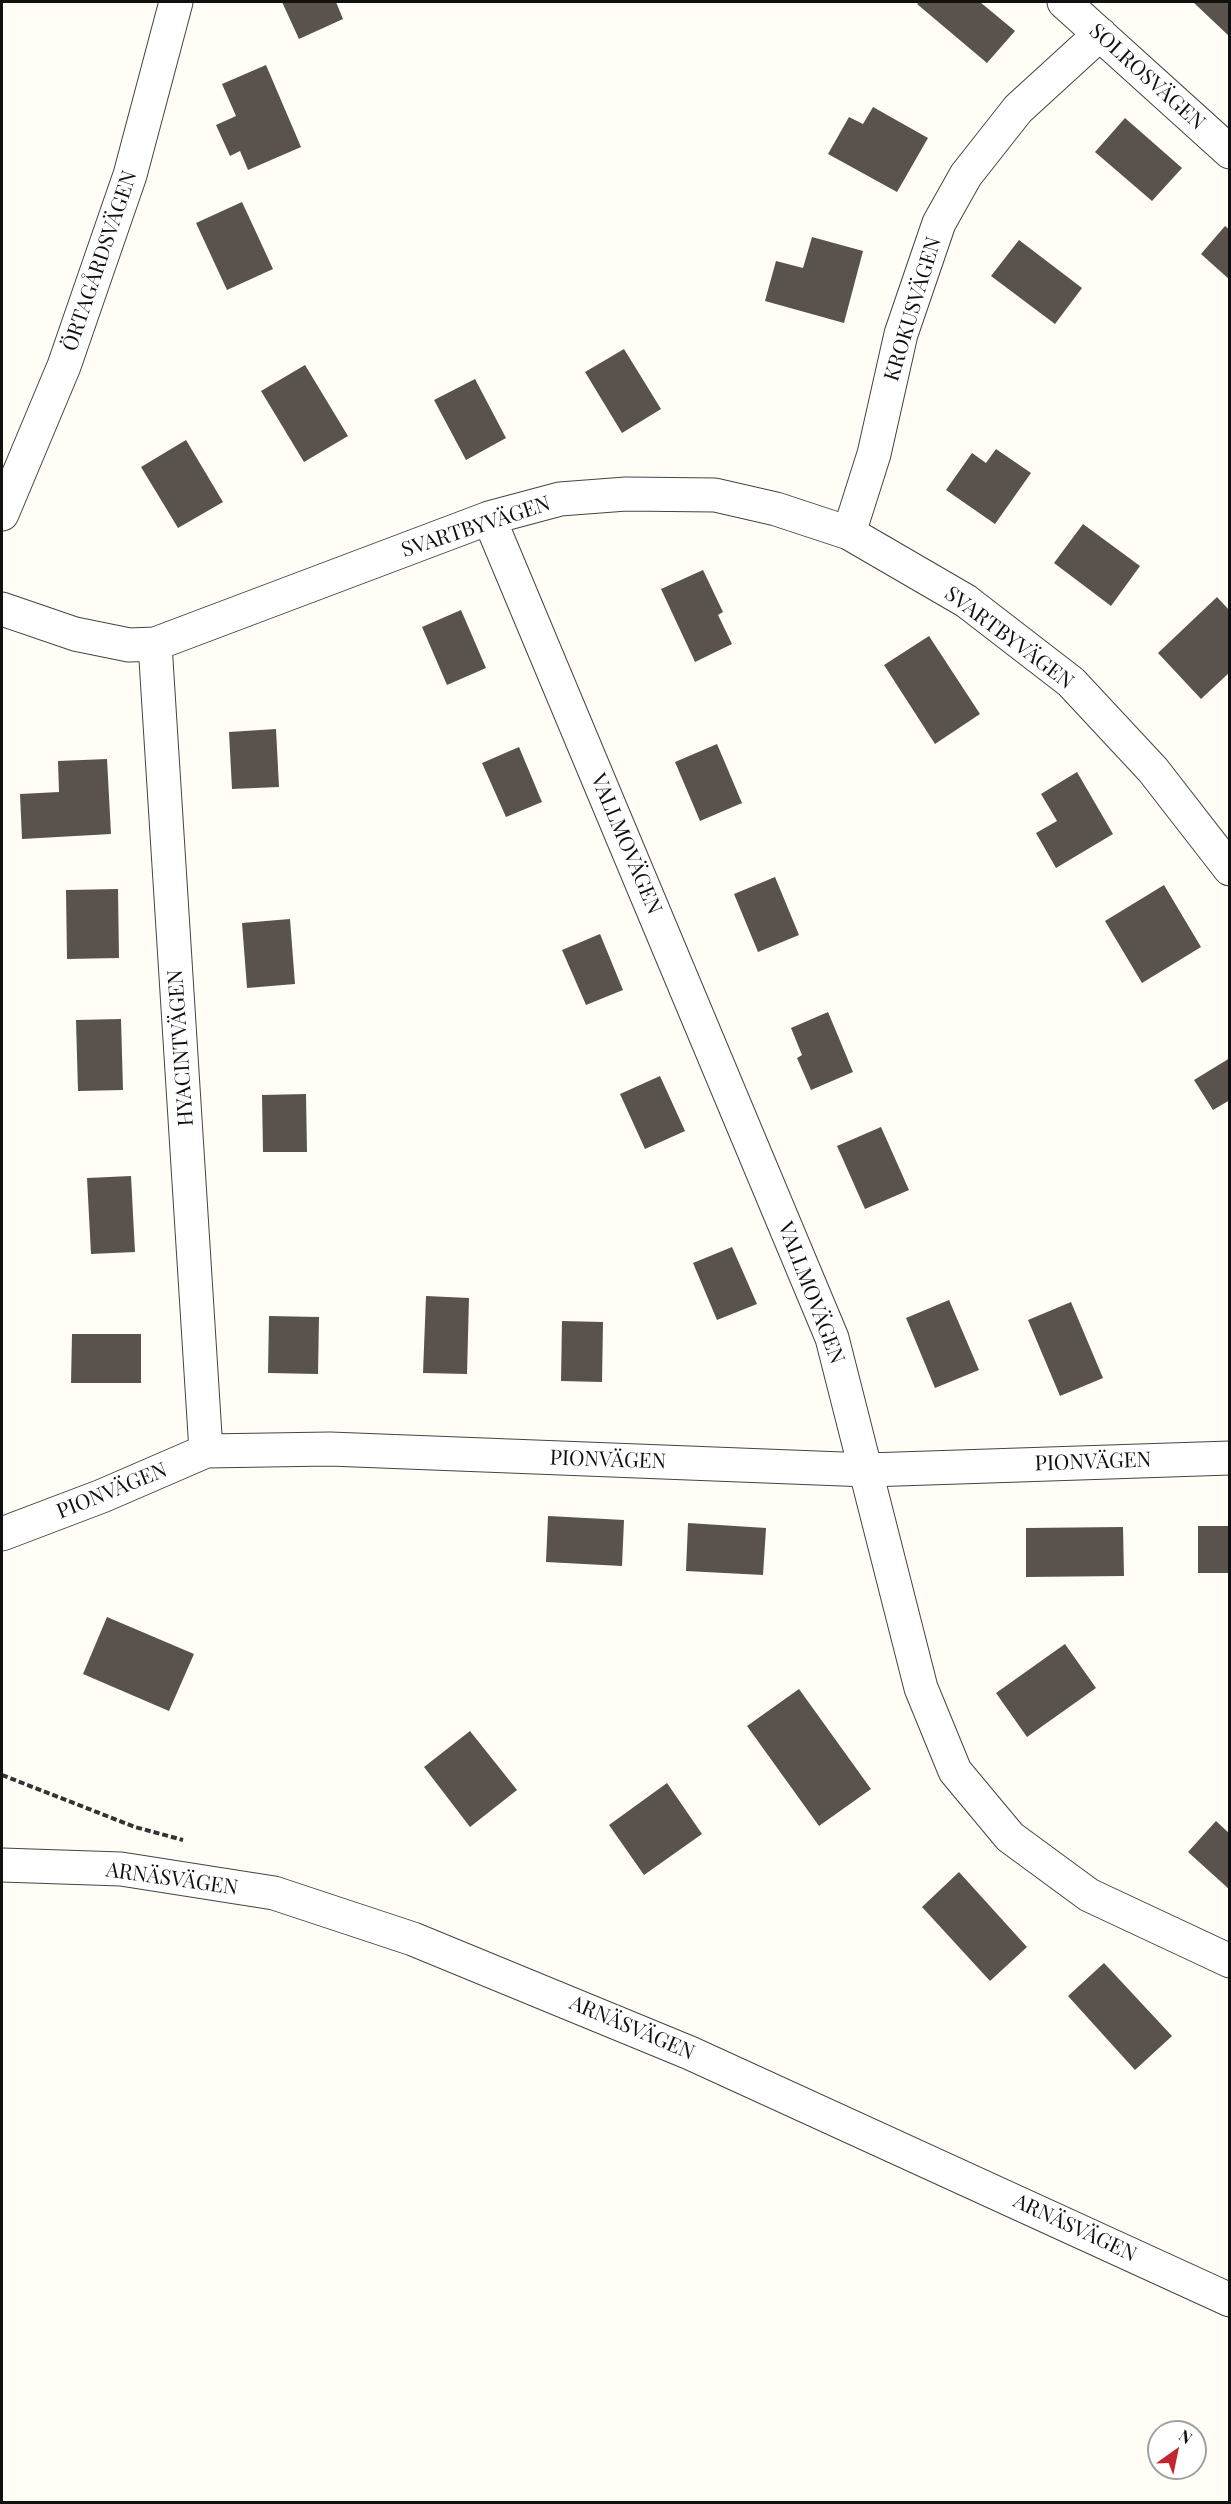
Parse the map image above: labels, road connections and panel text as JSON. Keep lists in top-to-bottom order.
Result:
{
  "streets": {
    "street": [
      "SOLROSVÄGEN",
      "ÖRTAGÅRDSVÄGEN",
      "KROKUSVÄGEN",
      "SVARTBYVÄGEN",
      "VALLMOVÄGEN",
      "HYACINTVÄGEN",
      "PIONVÄGEN",
      "ARNÄSVÄGEN"
    ]
  },
  "crossings": [
    ["SOLROSVÄGEN", "KROKUSVÄGEN"],
    ["KROKUSVÄGEN", "SVARTBYVÄGEN"],
    ["SVARTBYVÄGEN", "VALLMOVÄGEN"],
    ["SVARTBYVÄGEN", "HYACINTVÄGEN"],
    ["VALLMOVÄGEN", "PIONVÄGEN"],
    ["HYACINTVÄGEN", "PIONVÄGEN"]
  ],
  "north": "top right"
}
